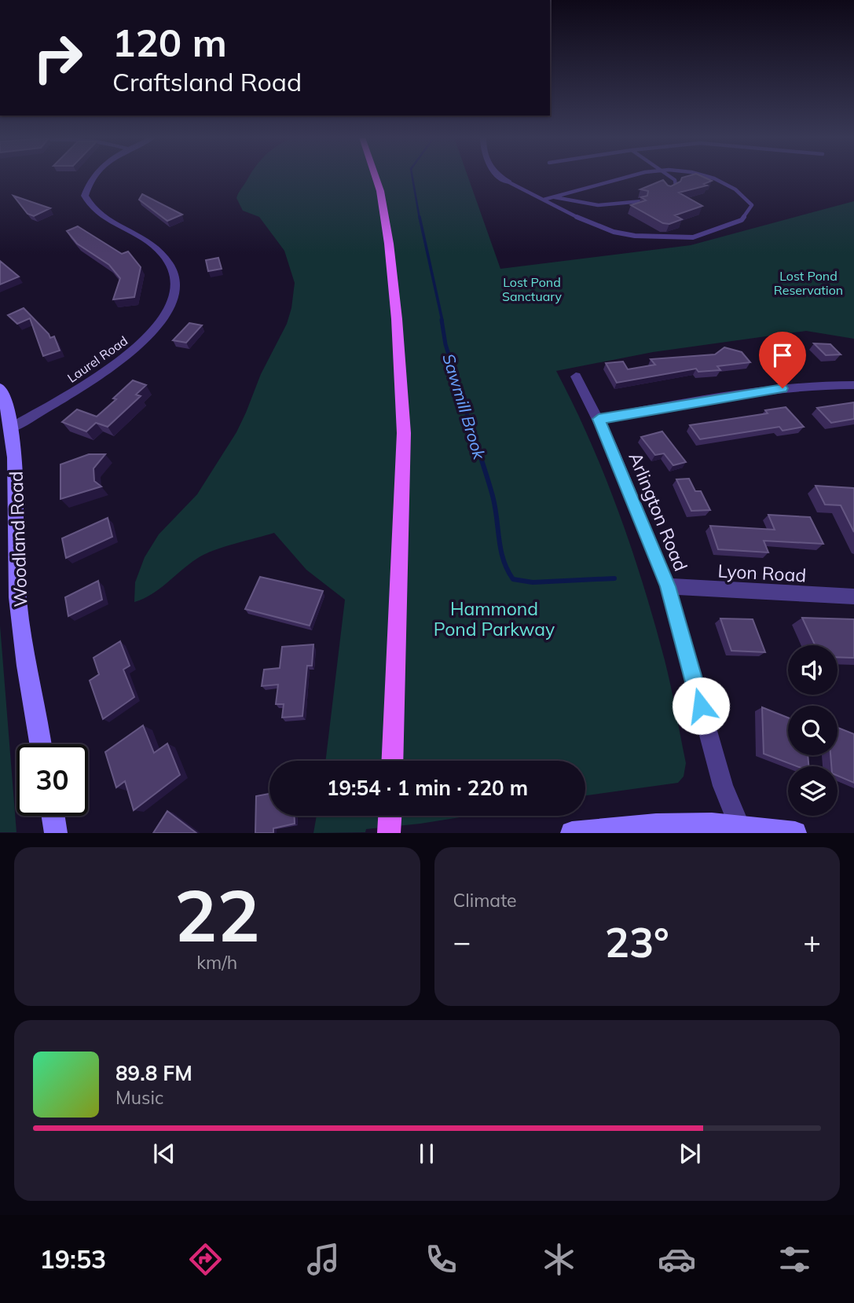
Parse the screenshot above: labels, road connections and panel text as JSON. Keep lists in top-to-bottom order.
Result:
{
  "streets": {
    "street": [
      "Laurel Road",
      "Arlington Road",
      "Woodland Road",
      "Lyon Road"
    ]
  },
  "crossings": [
    ["Laurel Road", "Woodland Road"],
    ["Arlington Road", "Lyon Road"]
  ],
  "water": ["Sawmill Brook"],
  "parks": ["Lost Pond Reservation", "Lost Pond Sanctuary", "Hammond Pond Parkway"],
  "page": {
    "turn": ["120 m", "Craftsland Road"],
    "limit": "30",
    "trip": "19:54 · 1 min · 220 m",
    "tile": [
      ["22", "km/h"],
      "Climate"
    ],
    "heat": ["−", "23°", "+"],
    "song": ["89.8 FM", "Music"],
    "tabs": "19:53"
  }
}
